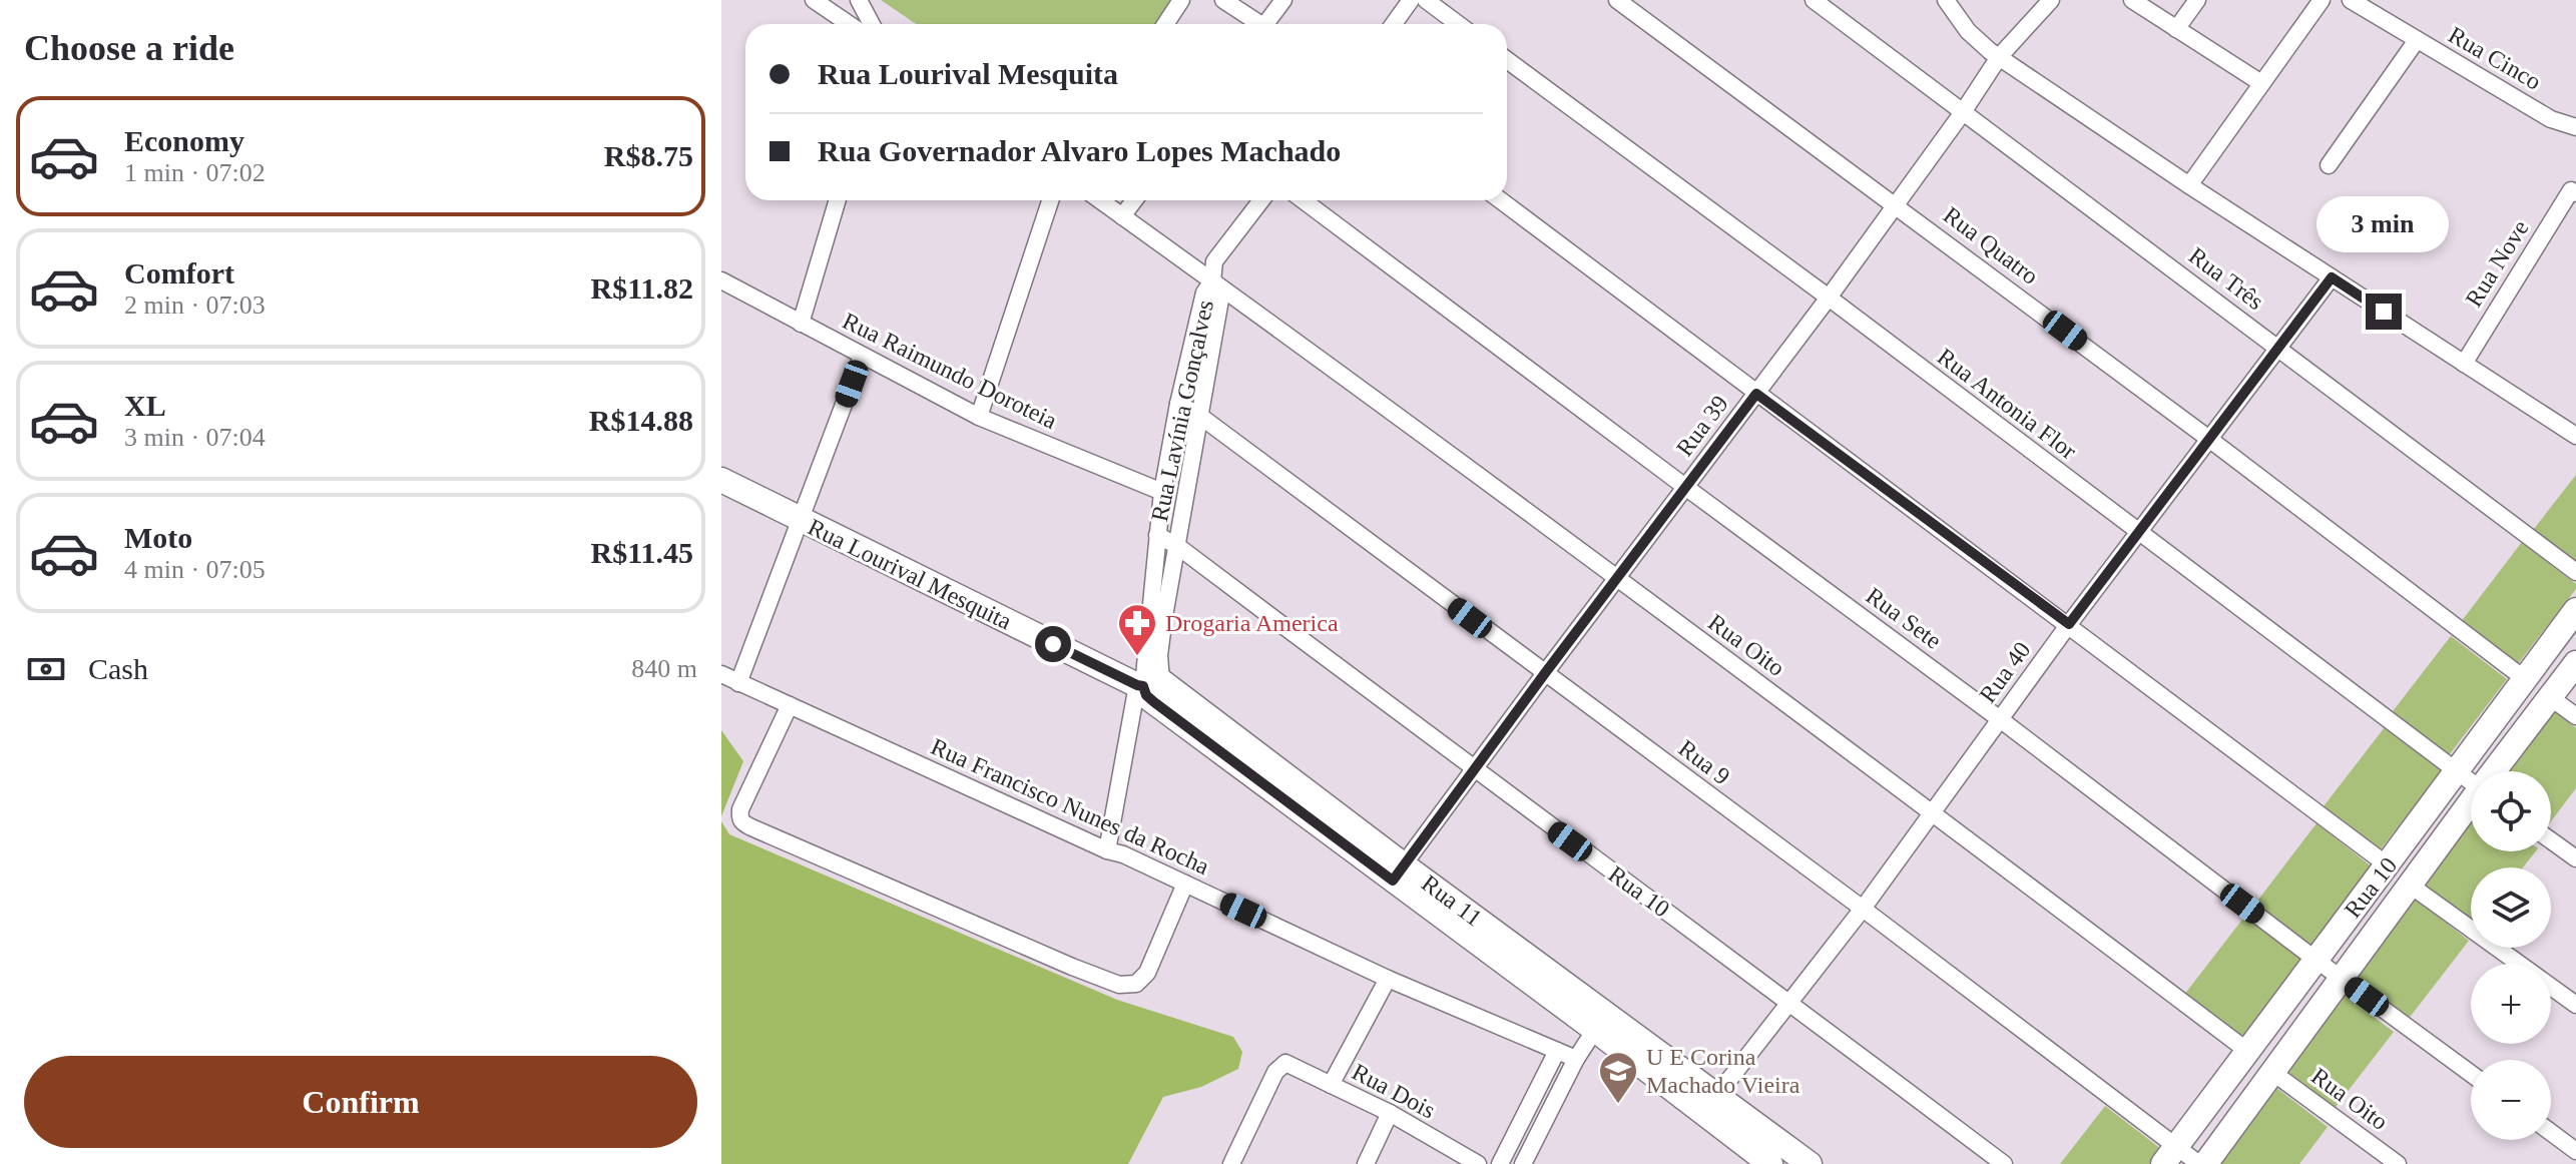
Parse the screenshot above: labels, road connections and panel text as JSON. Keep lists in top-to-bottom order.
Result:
{
  "streets": {
    "main road": ["Rua Lourival Mesquita", "Rua 10", "Rua 11"],
    "street": [
      "Rua Cinco",
      "Rua Quatro",
      "Rua Nove",
      "Rua Três",
      "Rua Raimundo Doroteia",
      "Rua Antonia Flor",
      "Rua Lavínia Gonçalves",
      "Rua 39",
      "Rua Sete",
      "Rua Oito",
      "Rua 40",
      "Rua 9",
      "Rua Francisco Nunes da Rocha",
      "Rua Dois"
    ]
  },
  "crossings": [
    ["Rua Quatro", "Rua 39"],
    ["Rua Quatro", "Rua 40"],
    ["Rua Quatro", "Rua 10"],
    ["Rua Três", "Rua 39"],
    ["Rua Três", "Rua 40"],
    ["Rua Raimundo Doroteia", "Rua Lavínia Gonçalves"],
    ["Rua Antonia Flor", "Rua 39"],
    ["Rua Antonia Flor", "Rua 40"],
    ["Rua Antonia Flor", "Rua 10"],
    ["Rua Lavínia Gonçalves", "Rua Lourival Mesquita"],
    ["Rua Lavínia Gonçalves", "Rua Oito"],
    ["Rua Lavínia Gonçalves", "Rua 9"],
    ["Rua Lavínia Gonçalves", "Rua Francisco Nunes da Rocha"],
    ["Rua Lavínia Gonçalves", "Rua 10"],
    ["Rua Lavínia Gonçalves", "Rua 11"],
    ["Rua 39", "Rua Sete"],
    ["Rua 39", "Rua Oito"],
    ["Rua 39", "Rua 9"],
    ["Rua 39", "Rua 10"],
    ["Rua 39", "Rua 11"],
    ["Rua Lourival Mesquita", "Rua 11"],
    ["Rua Sete", "Rua 40"],
    ["Rua Sete", "Rua 10"],
    ["Rua Oito", "Rua 40"],
    ["Rua Oito", "Rua 10"],
    ["Rua 40", "Rua 9"],
    ["Rua 40", "Rua 10"],
    ["Rua 40", "Rua 11"],
    ["Rua 9", "Rua 10"]
  ],
  "places": {
    "pharmacy": ["Drogaria America"],
    "school or university": ["U E Corina Machado Vieira"]
  },
  "page": {
    "heading": "Choose a ride",
    "banner": ["Rua Lourival Mesquita", "Rua Governador Alvaro Lopes Machado"],
    "list": [
      {
        "name": "Economy",
        "note": "1 min · 07:02",
        "value": "R$8.75"
      },
      {
        "name": "Comfort",
        "note": "2 min · 07:03",
        "value": "R$11.82"
      },
      {
        "name": "XL",
        "note": "3 min · 07:04",
        "value": "R$14.88"
      },
      {
        "name": "Moto",
        "note": "4 min · 07:05",
        "value": "R$11.45"
      }
    ],
    "bubble": "3 min",
    "pay": ["Cash", "840 m"],
    "map_buttons": ["+", "−"],
    "buttons": "Confirm"
  }
}
